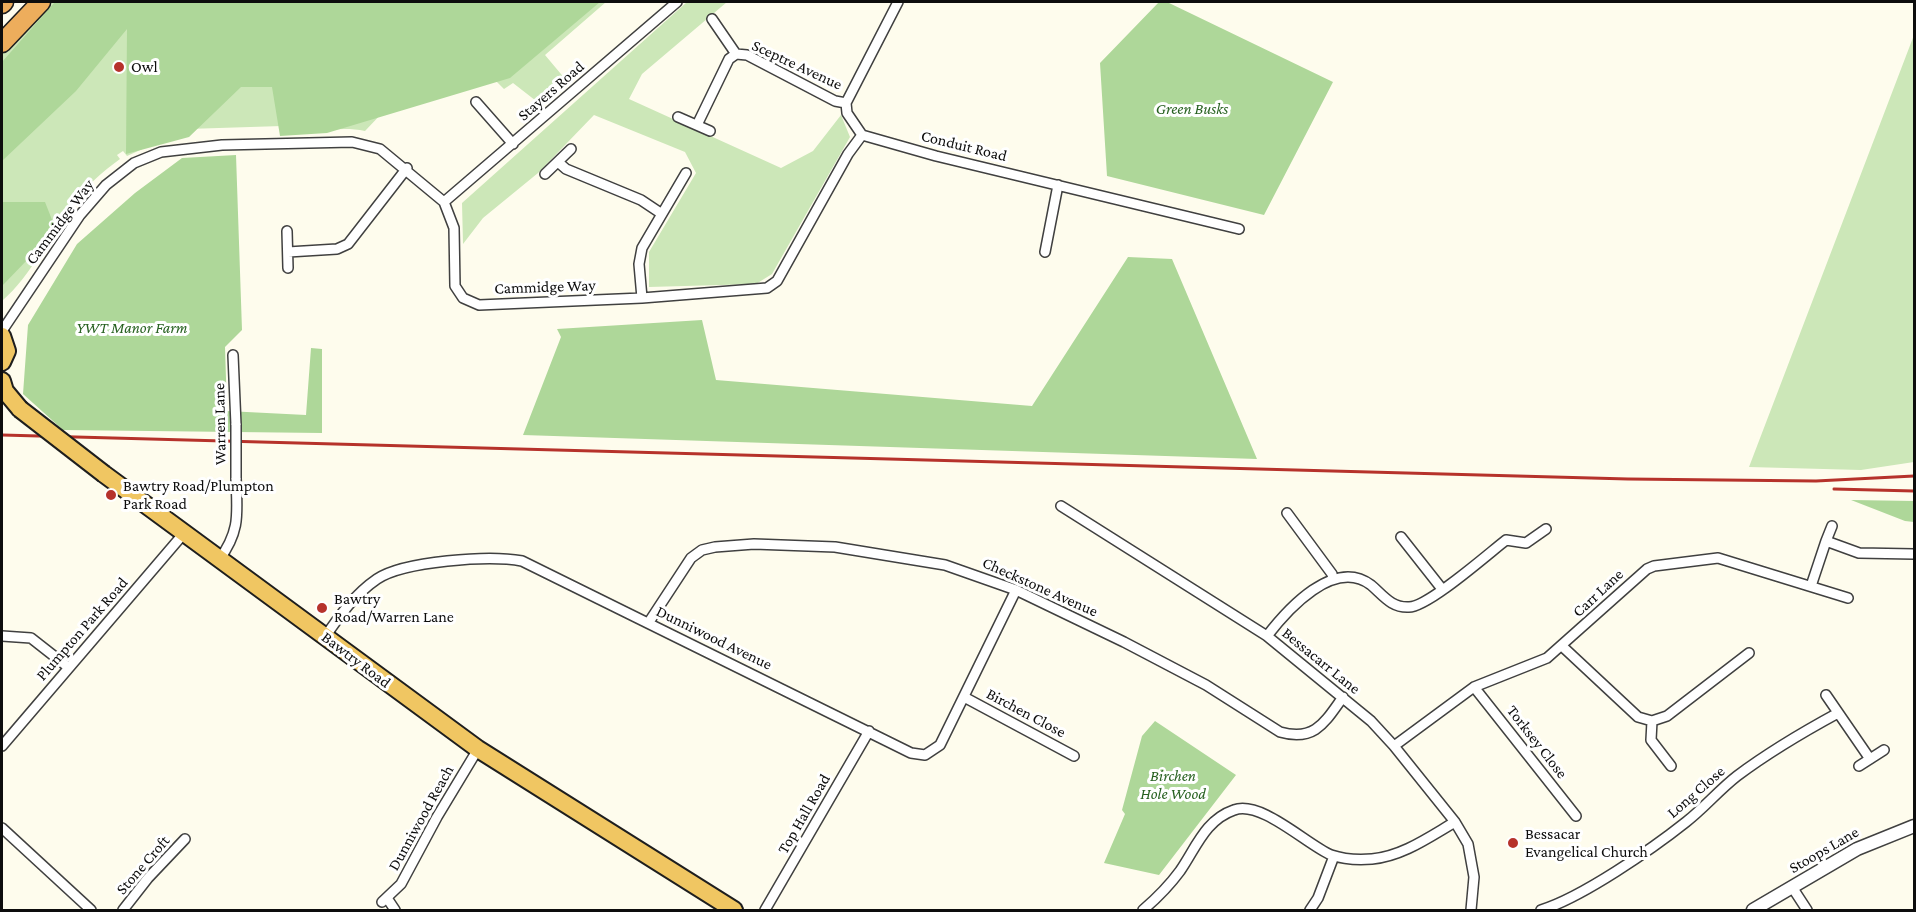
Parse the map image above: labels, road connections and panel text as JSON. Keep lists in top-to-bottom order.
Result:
{
  "streets": {
    "highway": ["Bawtry Road"],
    "street": [
      "Sceptre Avenue",
      "Stayers Road",
      "Conduit Road",
      "Cammidge Way",
      "Warren Lane",
      "Checkstone Avenue",
      "Carr Lane",
      "Plumpton Park Road",
      "Dunniwood Avenue",
      "Bessacarr Lane",
      "Birchen Close",
      "Torksey Close",
      "Long Close",
      "Top Hall Road",
      "Dunniwood Reach",
      "Stoops Lane",
      "Stone Croft"
    ]
  },
  "crossings": [
    ["Stayers Road", "Cammidge Way"],
    ["Conduit Road", "Cammidge Way"],
    ["Warren Lane", "Bawtry Road"],
    ["Checkstone Avenue", "Dunniwood Avenue"],
    ["Checkstone Avenue", "Bessacarr Lane"],
    ["Carr Lane", "Bessacarr Lane"],
    ["Carr Lane", "Torksey Close"],
    ["Plumpton Park Road", "Bawtry Road"],
    ["Dunniwood Avenue", "Bawtry Road"],
    ["Dunniwood Avenue", "Birchen Close"],
    ["Dunniwood Avenue", "Top Hall Road"],
    ["Bawtry Road", "Dunniwood Reach"]
  ],
  "parks": ["Green Busks", "YWT Manor Farm", "Birchen Hole Wood"],
  "places": [
    "Owl",
    "Bawtry Road/Plumpton Park Road",
    "Bawtry Road/Warren Lane",
    "Bessacar Evangelical Church"
  ]
}
